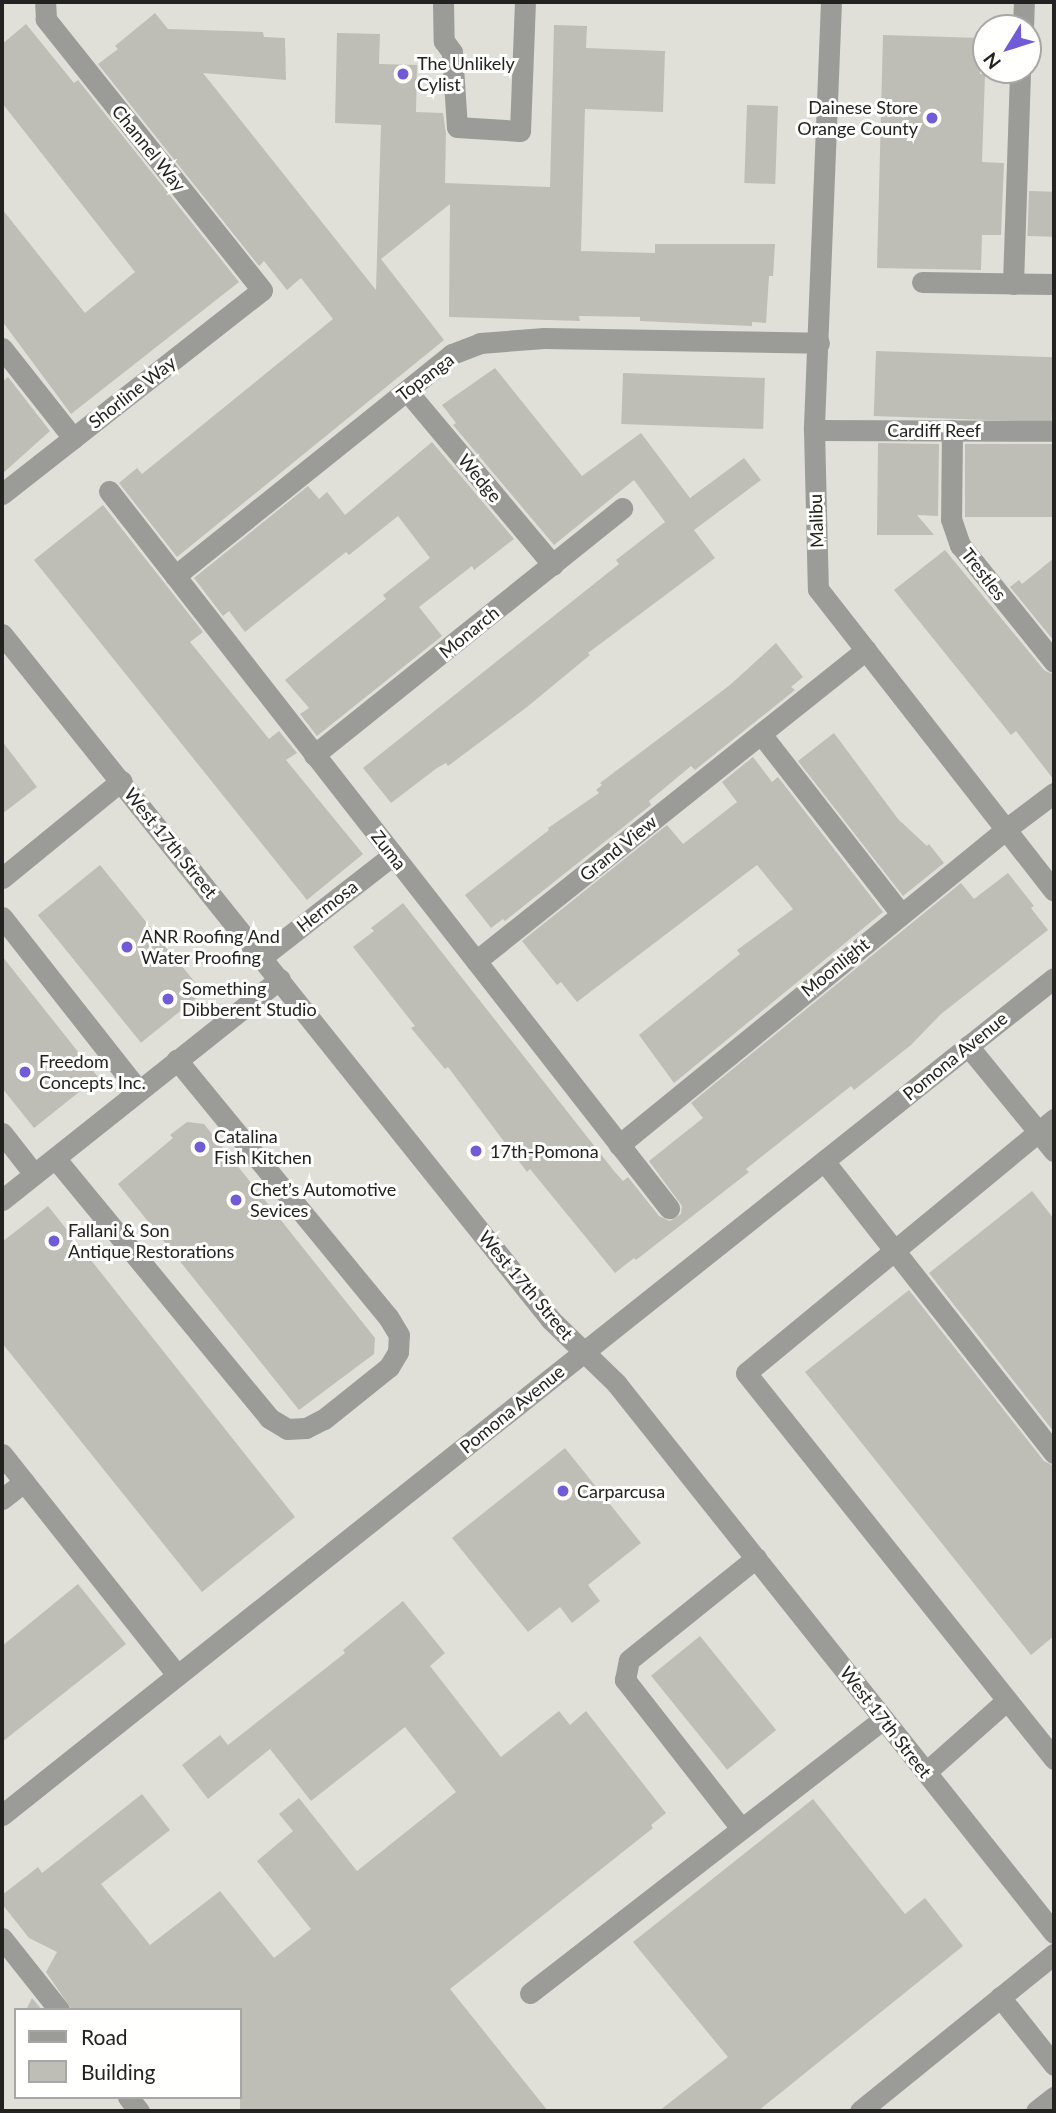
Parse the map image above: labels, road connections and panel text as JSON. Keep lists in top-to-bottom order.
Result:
{
  "streets": {
    "street": [
      "Channel Way",
      "Topanga",
      "Shorline Way",
      "Cardiff Reef",
      "Wedge",
      "Malibu",
      "Trestles",
      "Monarch",
      "West 17th Street",
      "Grand View",
      "Zuma",
      "Hermosa",
      "Moonlight",
      "Pomona Avenue"
    ]
  },
  "crossings": [
    ["Channel Way", "Shorline Way"],
    ["Topanga", "Wedge"],
    ["Topanga", "Malibu"],
    ["Topanga", "Zuma"],
    ["Cardiff Reef", "Malibu"],
    ["Cardiff Reef", "Trestles"],
    ["Wedge", "Monarch"],
    ["Malibu", "Grand View"],
    ["Malibu", "Moonlight"],
    ["Monarch", "Zuma"],
    ["West 17th Street", "Hermosa"],
    ["West 17th Street", "Pomona Avenue"],
    ["Grand View", "Zuma"],
    ["Zuma", "Hermosa"],
    ["Zuma", "Moonlight"]
  ],
  "places": [
    "The Unlikely Cylist",
    "Dainese Store Orange County",
    "ANR Roofing And Water Proofing",
    "Something Dibberent Studio",
    "Freedom Concepts Inc.",
    "Catalina Fish Kitchen",
    "17th-Pomona",
    "Chet’s Automotive Sevices",
    "Fallani & Son Antique Restorations",
    "Carparcusa"
  ],
  "legend": ["Road", "Building"],
  "north": "bottom left"
}
